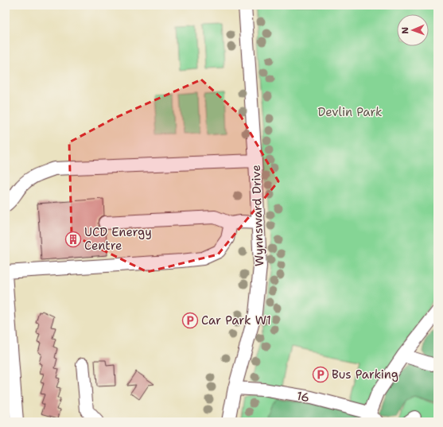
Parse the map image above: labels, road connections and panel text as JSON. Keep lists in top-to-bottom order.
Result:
{
  "streets": {
    "street": ["Wynnsward Drive", "16"]
  },
  "crossings": [
    ["Wynnsward Drive", "16"]
  ],
  "parks": ["Devlin Park"],
  "places": {
    "building": ["UCD Energy Centre"],
    "parking": ["Car Park W1", "Bus Parking"]
  },
  "north": "left"
}
